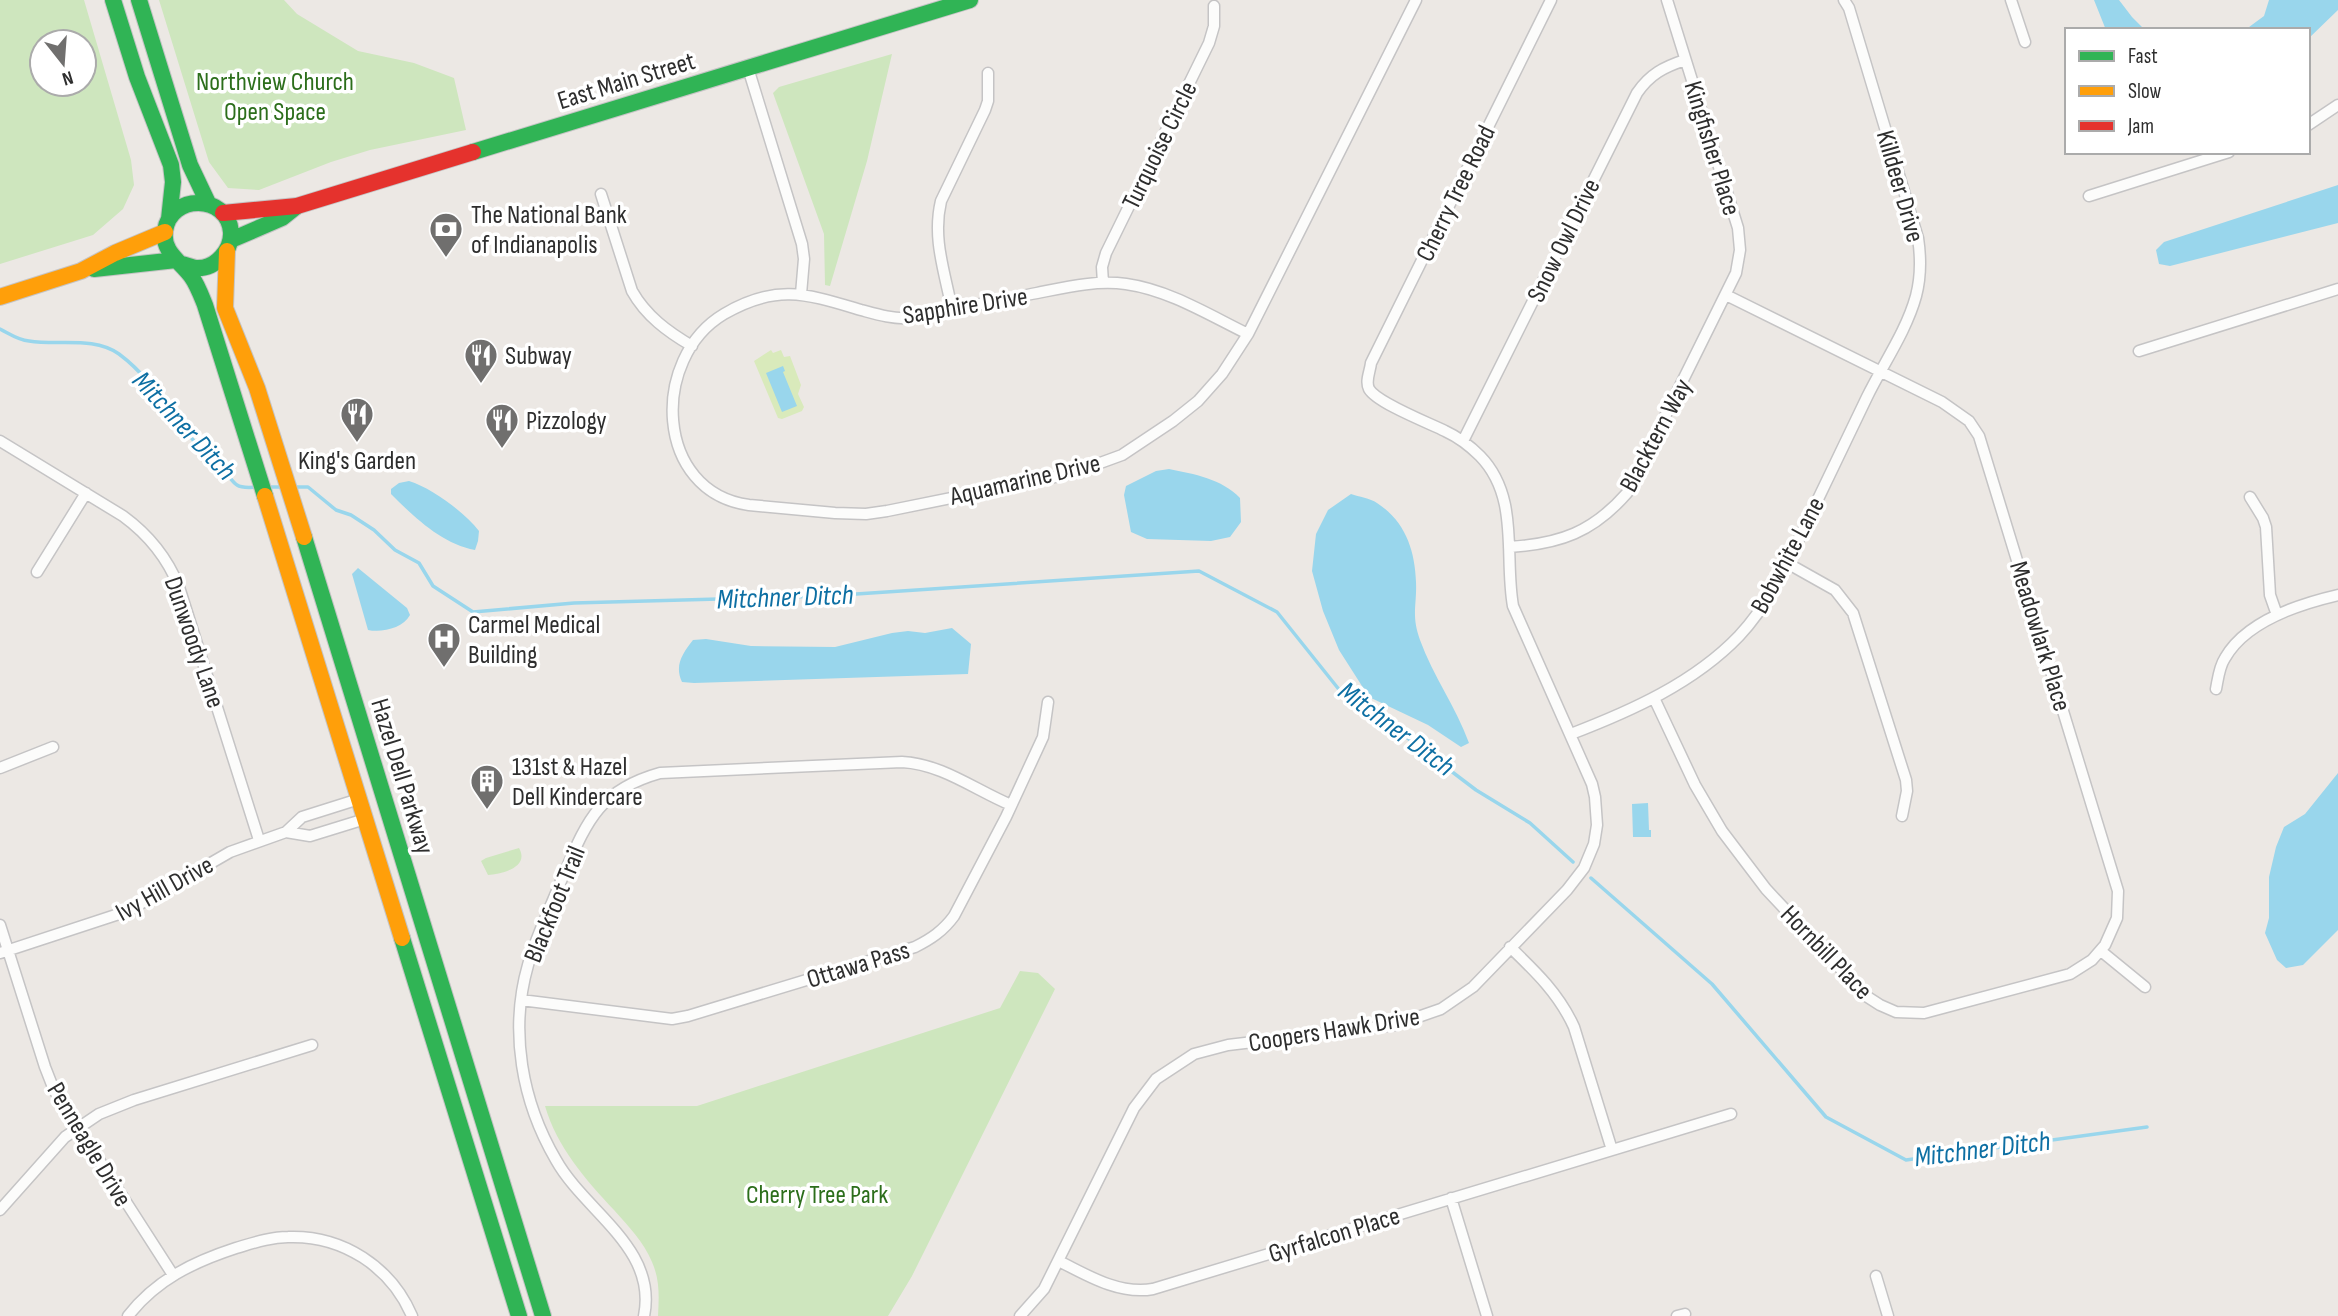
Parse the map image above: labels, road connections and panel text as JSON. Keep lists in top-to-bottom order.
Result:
{
  "streets": {
    "main road": ["East Main Street", "Hazel Dell Parkway"],
    "street": [
      "Turquoise Circle",
      "Kingfisher Place",
      "Killdeer Drive",
      "Cherry Tree Road",
      "Snow Owl Drive",
      "Sapphire Drive",
      "Blacktern Way",
      "Aquamarine Drive",
      "Bobwhite Lane",
      "Meadowlark Place",
      "Dunwoody Lane",
      "Ivy Hill Drive",
      "Blackfoot Trail",
      "Hornbill Place",
      "Ottawa Pass",
      "Coopers Hawk Drive",
      "Penneagle Drive",
      "Gyrfalcon Place"
    ]
  },
  "crossings": [
    ["East Main Street", "Hazel Dell Parkway"],
    ["Turquoise Circle", "Sapphire Drive"],
    ["Kingfisher Place", "Snow Owl Drive"],
    ["Kingfisher Place", "Blacktern Way"],
    ["Kingfisher Place", "Meadowlark Place"],
    ["Killdeer Drive", "Bobwhite Lane"],
    ["Killdeer Drive", "Meadowlark Place"],
    ["Cherry Tree Road", "Coopers Hawk Drive"],
    ["Snow Owl Drive", "Coopers Hawk Drive"],
    ["Sapphire Drive", "Aquamarine Drive"],
    ["Blacktern Way", "Meadowlark Place"],
    ["Blacktern Way", "Coopers Hawk Drive"],
    ["Bobwhite Lane", "Meadowlark Place"],
    ["Bobwhite Lane", "Hornbill Place"],
    ["Bobwhite Lane", "Coopers Hawk Drive"],
    ["Meadowlark Place", "Hornbill Place"],
    ["Dunwoody Lane", "Ivy Hill Drive"],
    ["Hazel Dell Parkway", "Ivy Hill Drive"],
    ["Ivy Hill Drive", "Penneagle Drive"],
    ["Blackfoot Trail", "Ottawa Pass"],
    ["Coopers Hawk Drive", "Gyrfalcon Place"]
  ],
  "water": ["Mitchner Ditch"],
  "parks": ["Northview Church Open Space", "Cherry Tree Park"],
  "places": {
    "bank": ["The National Bank of Indianapolis"],
    "restaurant": ["Subway", "King's Garden", "Pizzology"],
    "hospital": ["Carmel Medical Building"],
    "building": ["131st & Hazel Dell Kindercare"]
  },
  "legend": ["Fast", "Slow", "Jam"],
  "north": "bottom"
}
